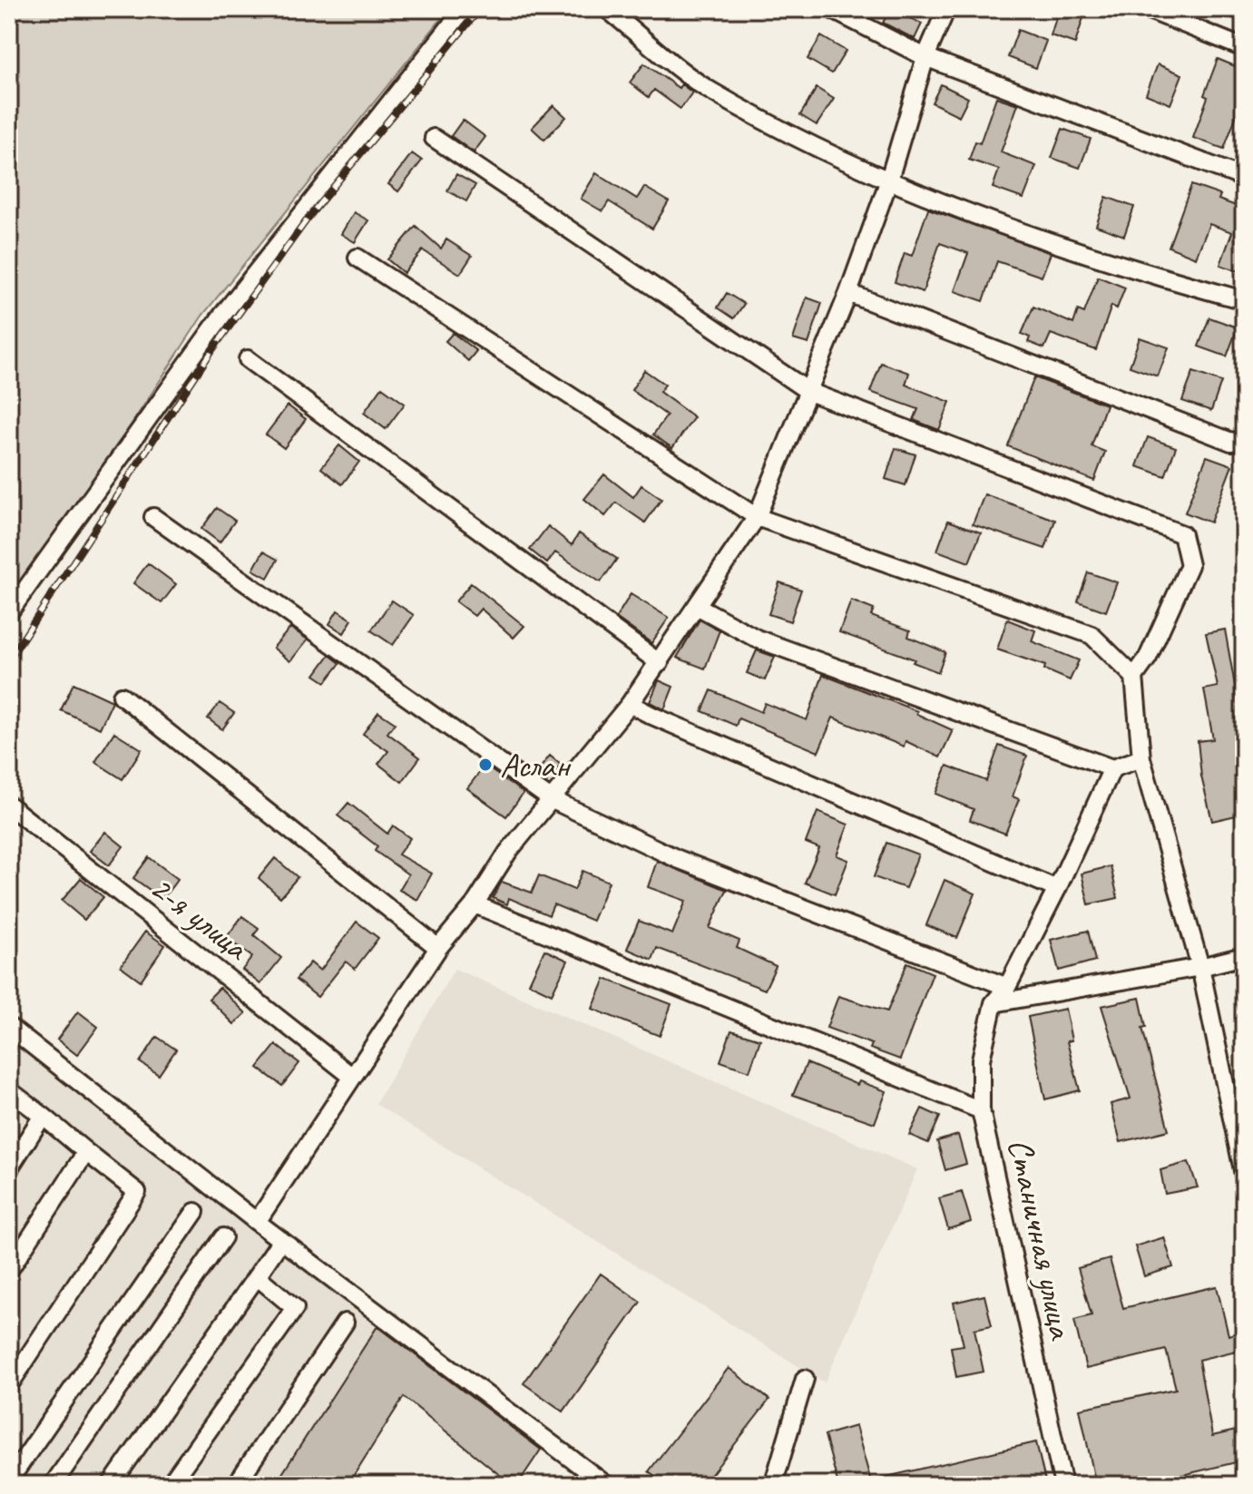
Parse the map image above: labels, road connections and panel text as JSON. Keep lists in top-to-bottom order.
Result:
{
  "streets": {
    "street": ["2-я улица", "Станичная улица"]
  },
  "places": ["Аслан"]
}
